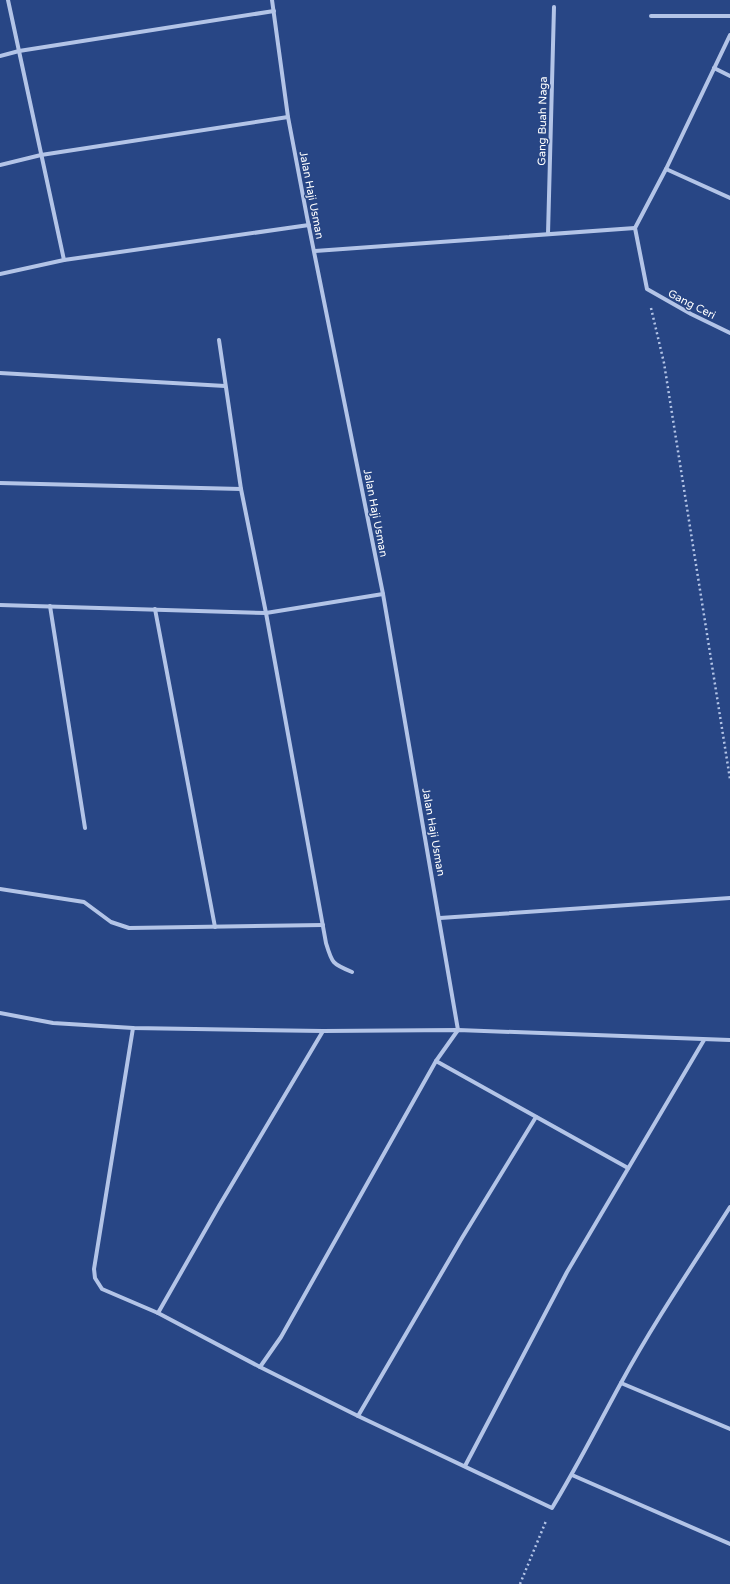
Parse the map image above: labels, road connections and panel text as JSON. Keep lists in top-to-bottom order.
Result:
{
  "streets": {
    "street": ["Gang Buah Naga", "Jalan Haji Usman", "Gang Ceri"]
  }
}
